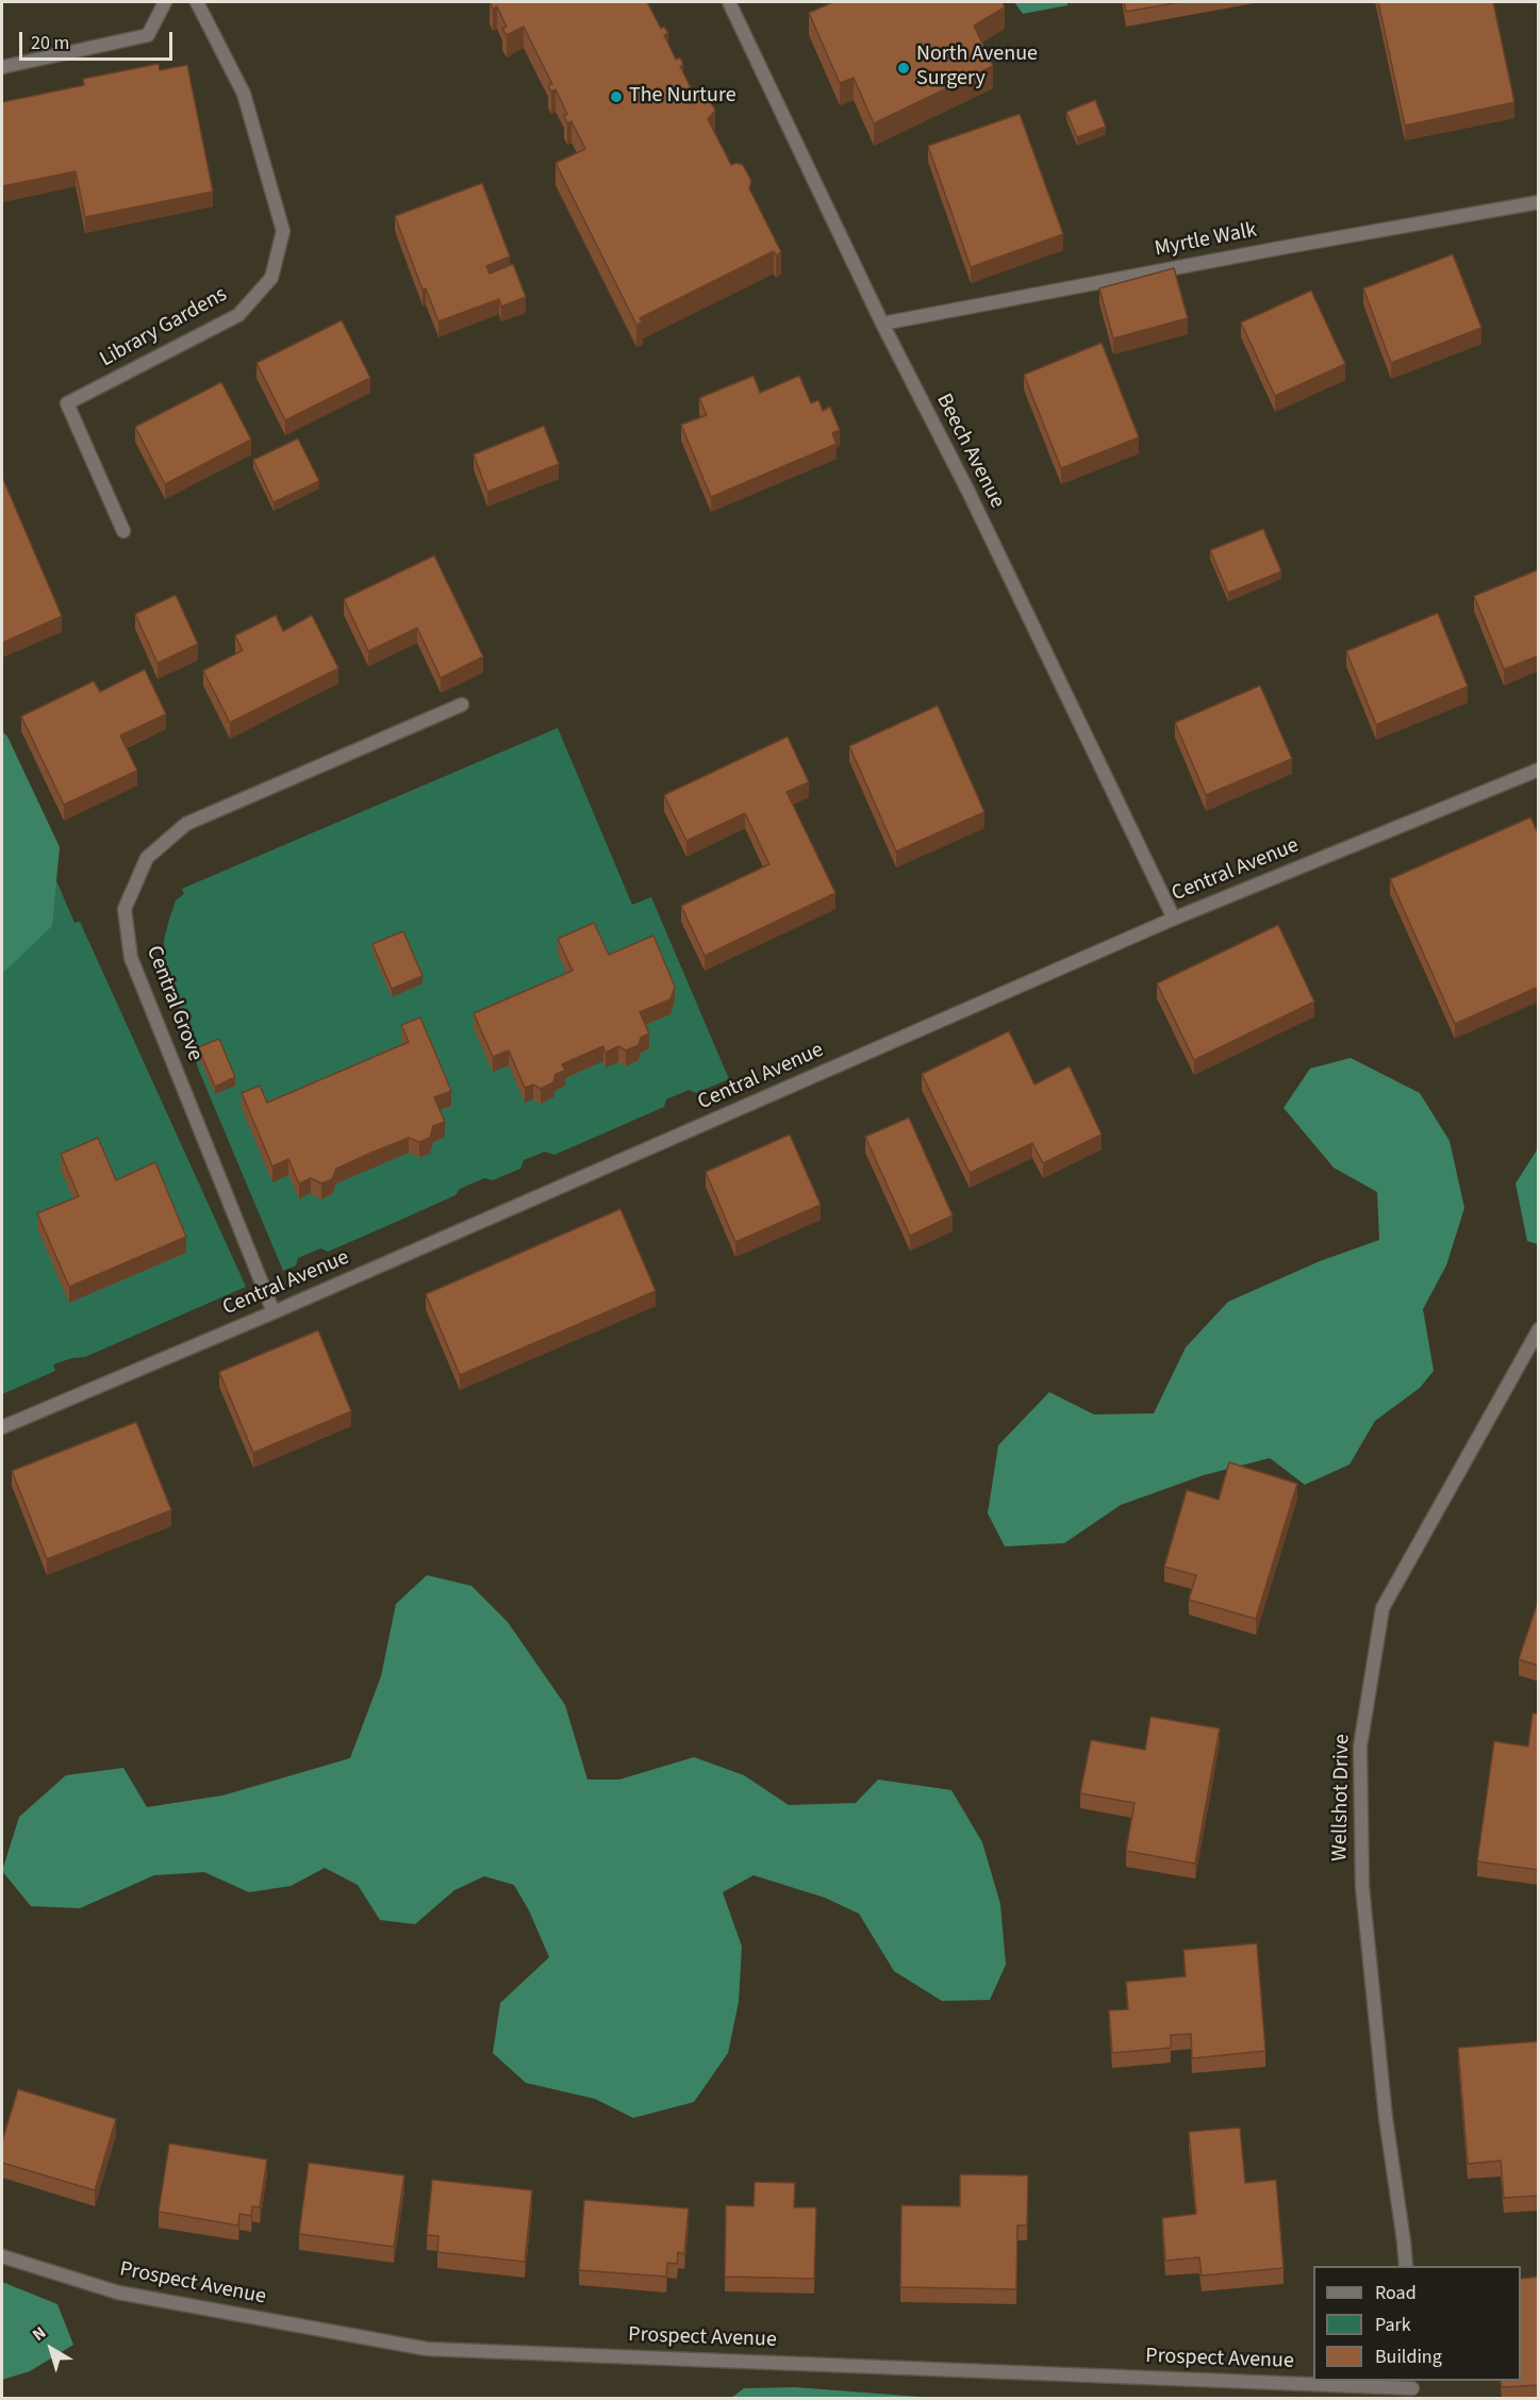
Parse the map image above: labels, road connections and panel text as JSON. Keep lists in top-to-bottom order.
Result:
{
  "streets": {
    "street": [
      "Myrtle Walk",
      "Library Gardens",
      "Beech Avenue",
      "Central Avenue",
      "Central Grove",
      "Wellshot Drive",
      "Prospect Avenue"
    ]
  },
  "crossings": [
    ["Myrtle Walk", "Beech Avenue"],
    ["Beech Avenue", "Central Avenue"],
    ["Central Avenue", "Central Grove"]
  ],
  "places": ["North Avenue Surgery", "The Nurture"],
  "legend": ["Road", "Park", "Building"],
  "scale_bar": "20 m",
  "north": "top left"
}
